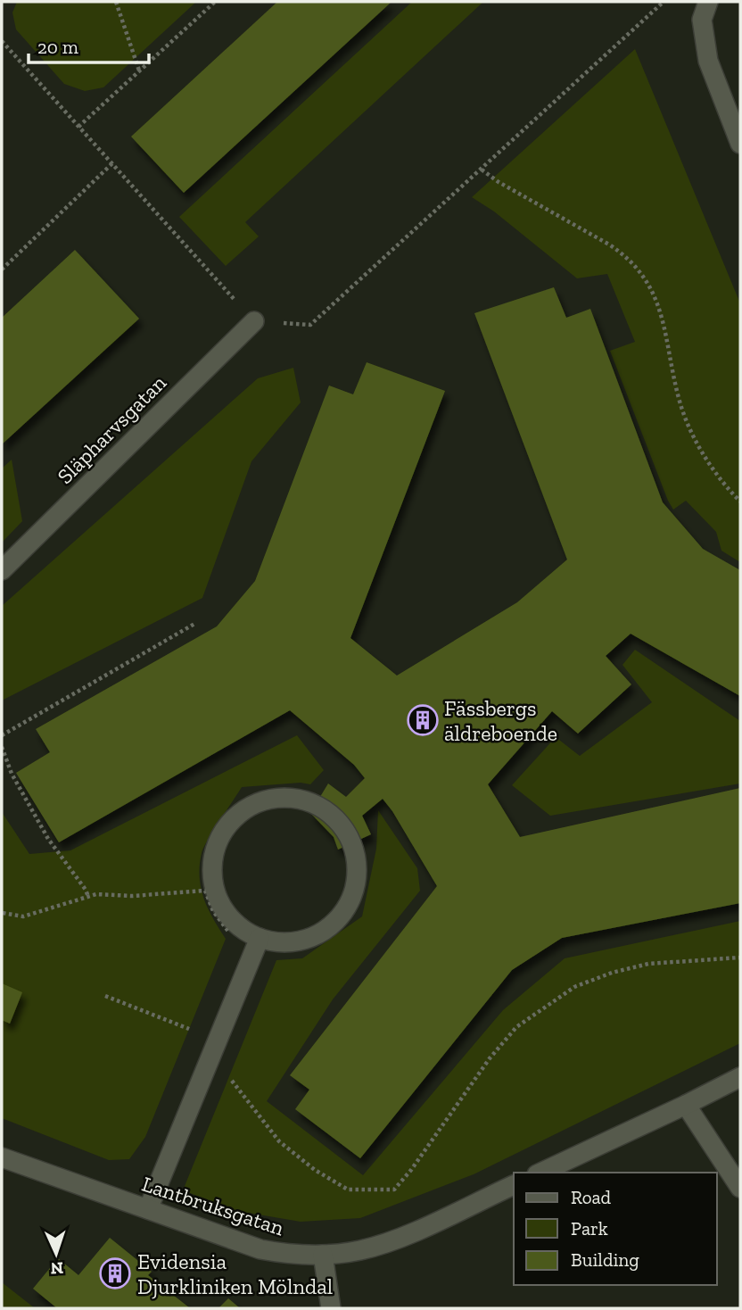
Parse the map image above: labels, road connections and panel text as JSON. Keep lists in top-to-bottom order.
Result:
{
  "streets": {
    "street": ["Släpharvsgatan", "Lantbruksgatan"]
  },
  "places": {
    "building": ["Fässbergs äldreboende", "Evidensia Djurkliniken Mölndal"]
  },
  "legend": ["Road", "Park", "Building"],
  "scale_bar": "20 m",
  "north": "bottom"
}
